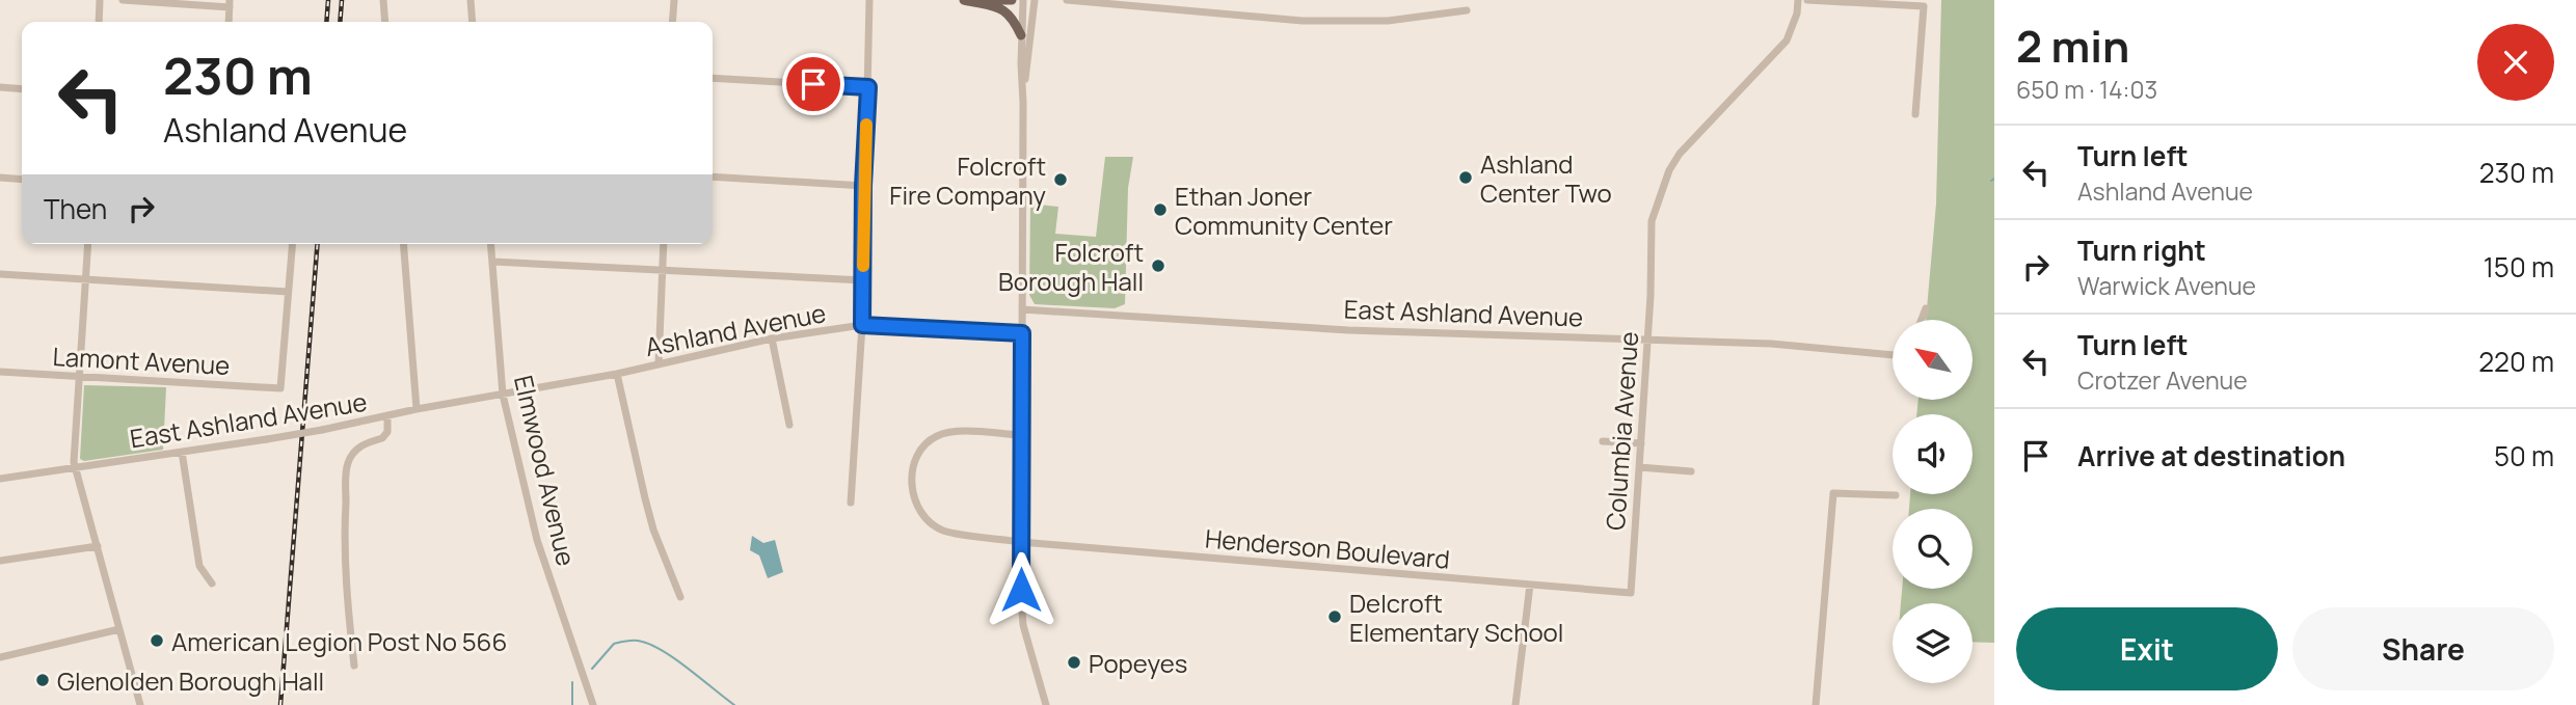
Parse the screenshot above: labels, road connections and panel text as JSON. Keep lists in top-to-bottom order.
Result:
{
  "streets": {
    "street": [
      "East Ashland Avenue",
      "Ashland Avenue",
      "Lamont Avenue",
      "Columbia Avenue",
      "Elmwood Avenue",
      "Henderson Boulevard"
    ]
  },
  "crossings": [
    ["East Ashland Avenue", "Ashland Avenue"],
    ["East Ashland Avenue", "Columbia Avenue"],
    ["East Ashland Avenue", "Elmwood Avenue"],
    ["Ashland Avenue", "Elmwood Avenue"],
    ["Columbia Avenue", "Henderson Boulevard"]
  ],
  "places": [
    "Ashland Center Two",
    "Folcroft Fire Company",
    "Ethan Joner Community Center",
    "Folcroft Borough Hall",
    "Delcroft Elementary School",
    "American Legion Post No 566",
    "Popeyes",
    "Glenolden Borough Hall"
  ],
  "north": "top left",
  "page": {
    "heading": ["2 min", "650 m · 14:03"],
    "turn": ["230 m", "Ashland Avenue"],
    "list": [
      {
        "name": "Turn left",
        "note": "Ashland Avenue",
        "value": "230 m"
      },
      {
        "name": "Turn right",
        "note": "Warwick Avenue",
        "value": "150 m"
      },
      {
        "name": "Turn left",
        "note": "Crotzer Avenue",
        "value": "220 m"
      },
      {
        "name": "Arrive at destination",
        "value": "50 m"
      }
    ],
    "then": "Then",
    "buttons": ["Exit", "Share"]
  }
}
